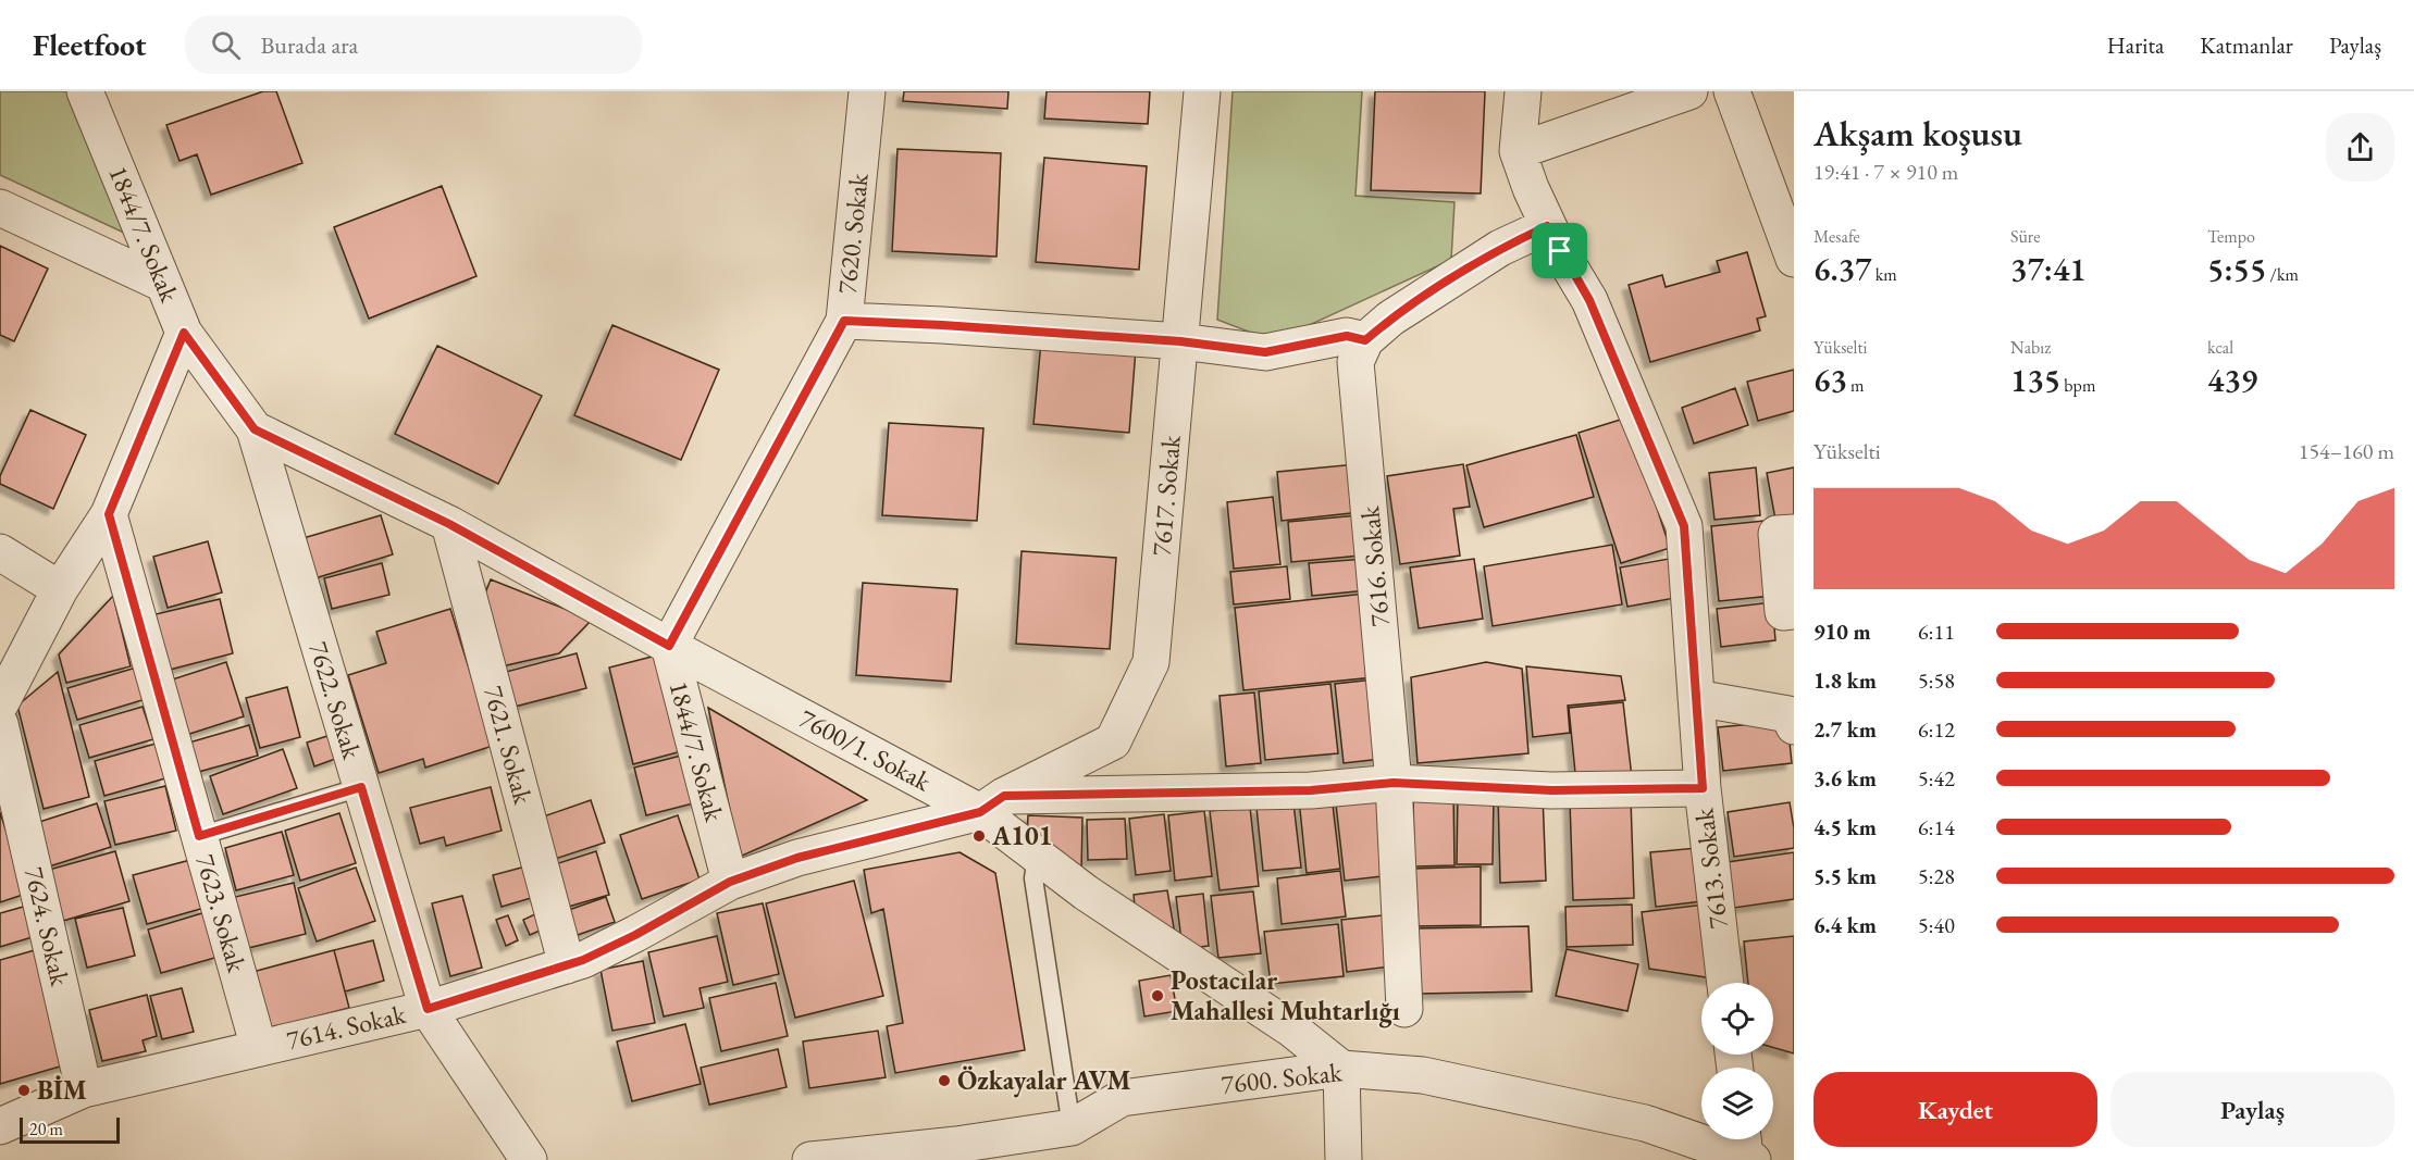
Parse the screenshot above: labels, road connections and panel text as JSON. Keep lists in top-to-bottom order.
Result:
{
  "streets": {
    "street": [
      "1844/7. Sokak",
      "7620. Sokak",
      "7617. Sokak",
      "7616. Sokak",
      "7622. Sokak",
      "7621. Sokak",
      "7600/1. Sokak",
      "7613. Sokak",
      "7623. Sokak",
      "7624. Sokak",
      "7614. Sokak",
      "7600. Sokak"
    ]
  },
  "crossings": [
    ["1844/7. Sokak", "7620. Sokak"],
    ["1844/7. Sokak", "7622. Sokak"],
    ["1844/7. Sokak", "7621. Sokak"],
    ["1844/7. Sokak", "7600/1. Sokak"],
    ["1844/7. Sokak", "7614. Sokak"],
    ["7620. Sokak", "7600/1. Sokak"],
    ["7617. Sokak", "7600/1. Sokak"],
    ["7617. Sokak", "7614. Sokak"],
    ["7616. Sokak", "7614. Sokak"],
    ["7622. Sokak", "7614. Sokak"],
    ["7621. Sokak", "7614. Sokak"],
    ["7600/1. Sokak", "7614. Sokak"],
    ["7600/1. Sokak", "7600. Sokak"],
    ["7613. Sokak", "7614. Sokak"],
    ["7623. Sokak", "7614. Sokak"],
    ["7624. Sokak", "7614. Sokak"]
  ],
  "places": [
    "A101",
    "Postacılar Mahallesi Muhtarlığı",
    "Özkayalar AVM",
    "BİM"
  ],
  "scale_bar": "20 m",
  "page": {
    "header": "Fleetfoot",
    "search": "Burada ara",
    "nav": ["Harita", "Katmanlar", "Paylaş"],
    "heading": ["Akşam koşusu", "19:41 · 7 × 910 m"],
    "stats": [
      ["Mesafe", "6.37 km"],
      ["Süre", "37:41"],
      ["Tempo", "5:55 /km"],
      ["Yükselti", "63 m"],
      ["Nabız", "135 bpm"],
      ["kcal", "439"]
    ],
    "chart": ["Yükselti", "154–160 m"],
    "list": [
      {
        "name": "910 m",
        "note": "6:11"
      },
      {
        "name": "1.8 km",
        "note": "5:58"
      },
      {
        "name": "2.7 km",
        "note": "6:12"
      },
      {
        "name": "3.6 km",
        "note": "5:42"
      },
      {
        "name": "4.5 km",
        "note": "6:14"
      },
      {
        "name": "5.5 km",
        "note": "5:28"
      },
      {
        "name": "6.4 km",
        "note": "5:40"
      }
    ],
    "buttons": ["Kaydet", "Paylaş"],
    "scale": "20 m"
  }
}
